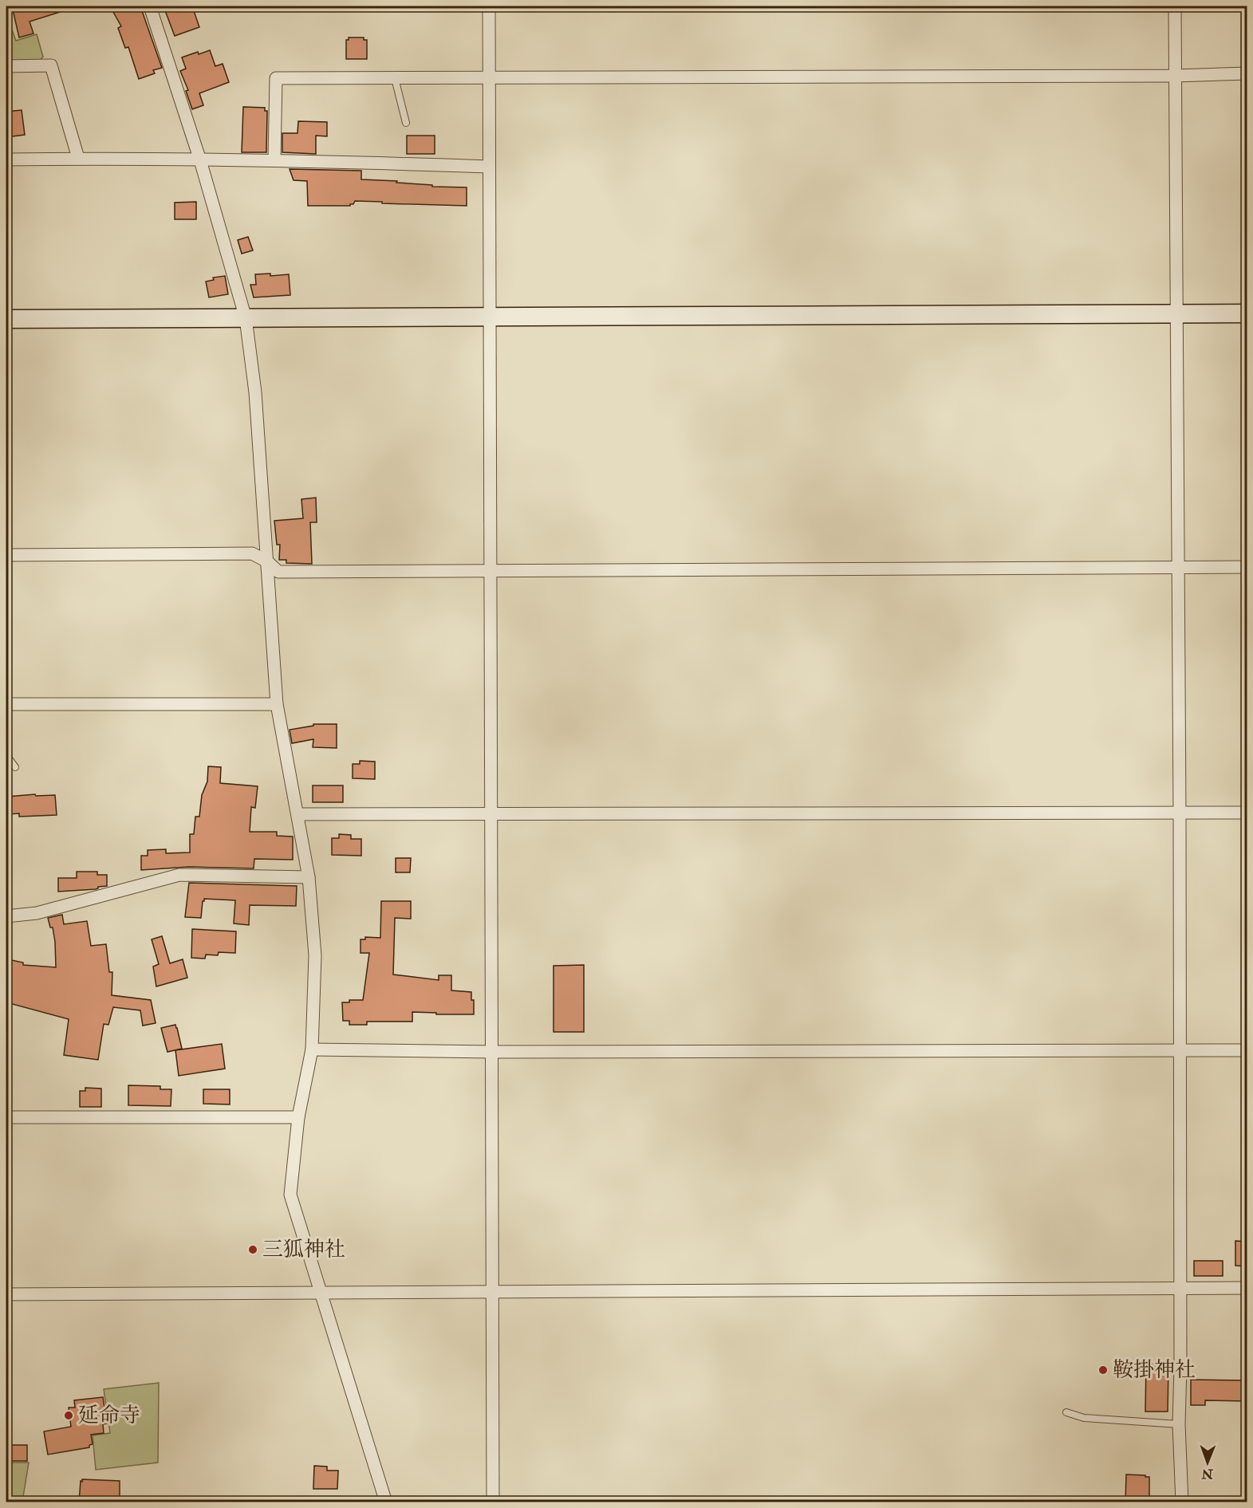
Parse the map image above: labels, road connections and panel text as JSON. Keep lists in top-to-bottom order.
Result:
{
  "places": ["三狐神社", "鞍掛神社", "延命寺"],
  "north": "bottom"
}
